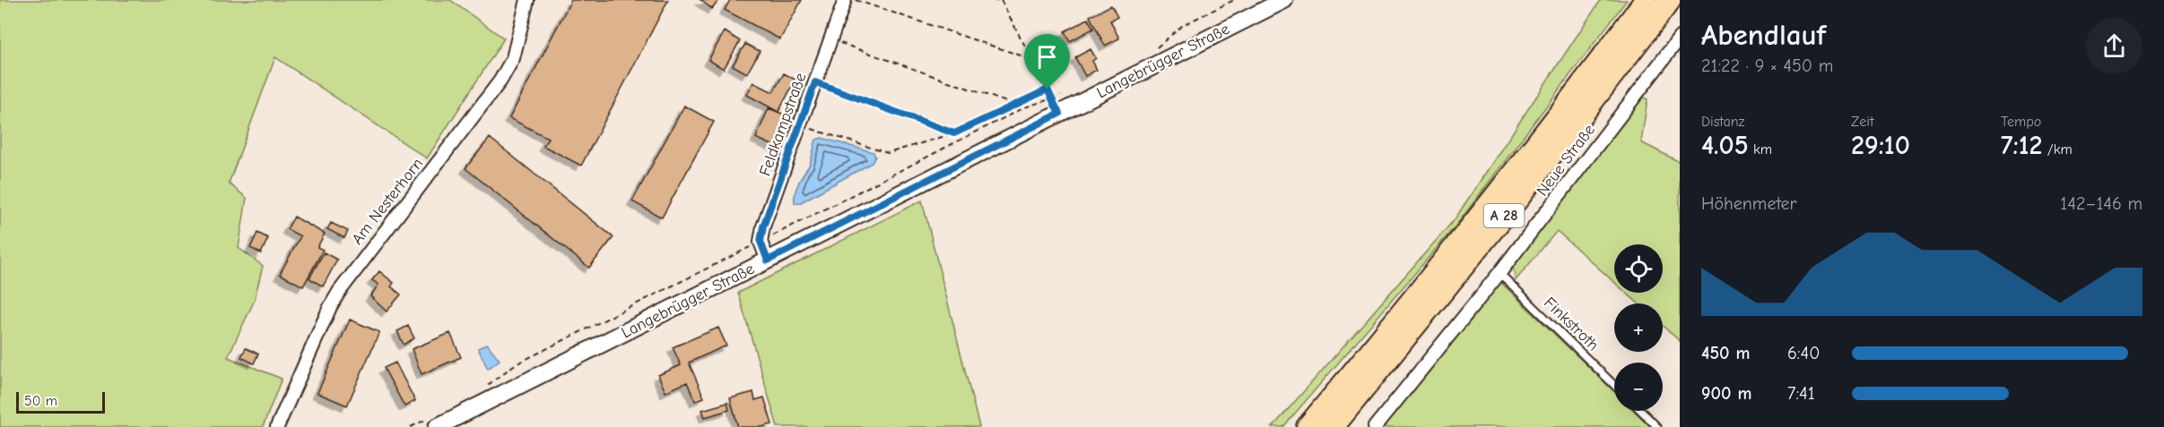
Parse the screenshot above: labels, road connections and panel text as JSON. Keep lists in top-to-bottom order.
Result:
{
  "streets": {
    "highway": ["A 28"],
    "street": [
      "Langebrügger Straße",
      "Feldkampstraße",
      "Neue Straße",
      "Am Nesterhorn"
    ],
    "lane": ["Finkstroth"]
  },
  "crossings": [
    ["Neue Straße", "Finkstroth"]
  ],
  "scale_bar": "50 m",
  "page": {
    "heading": ["Abendlauf", "21:22 · 9 × 450 m"],
    "stats": [
      ["Distanz", "4.05 km"],
      ["Zeit", "29:10"],
      ["Tempo", "7:12 /km"]
    ],
    "chart": ["Höhenmeter", "142–146 m"],
    "map_buttons": ["+", "−"],
    "list": [
      {
        "name": "450 m",
        "note": "6:40"
      },
      {
        "name": "900 m",
        "note": "7:41"
      }
    ],
    "scale": "50 m"
  }
}
